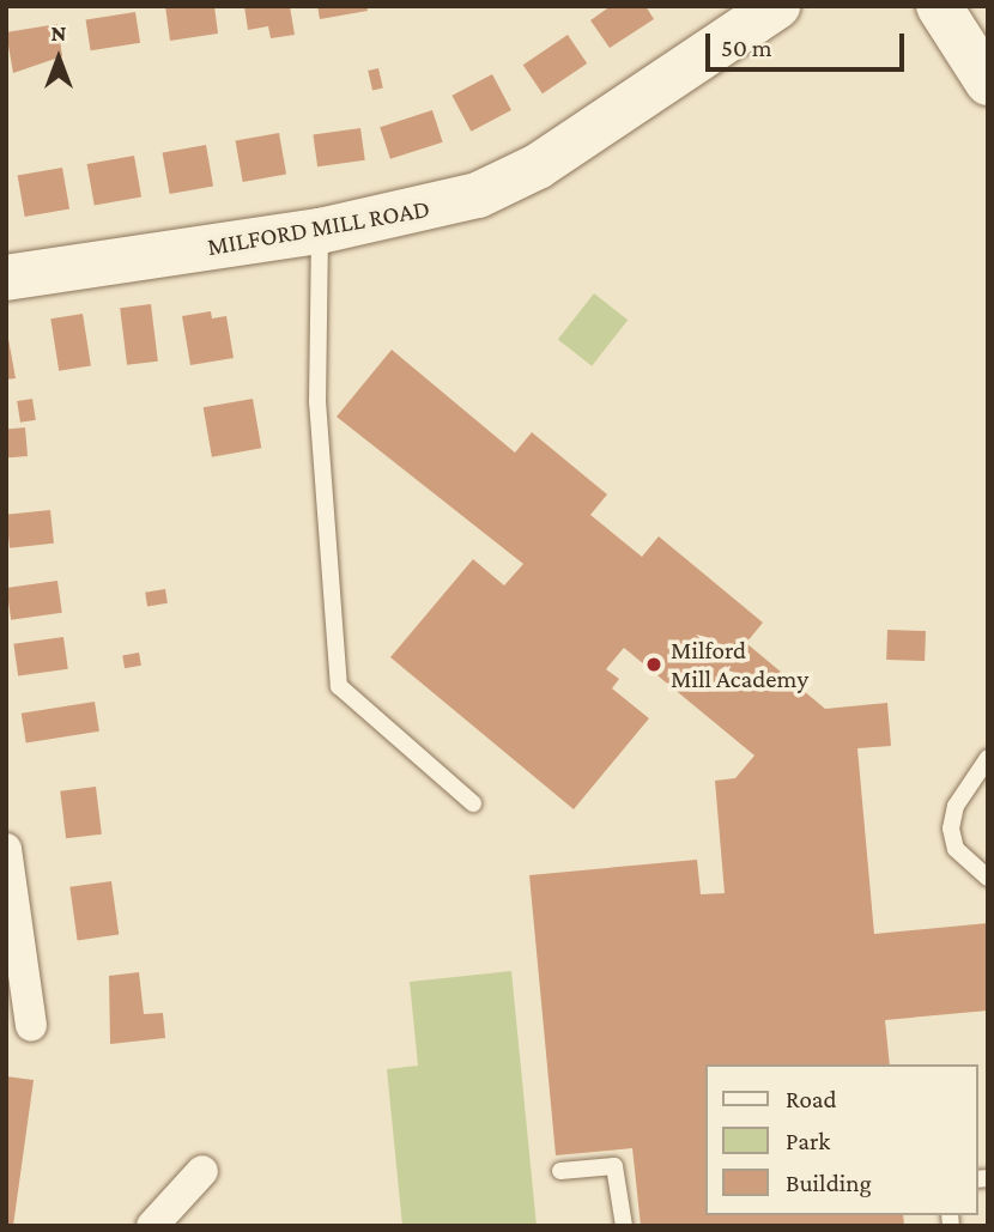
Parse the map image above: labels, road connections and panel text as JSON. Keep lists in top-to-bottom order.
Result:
{
  "streets": {
    "main road": ["MILFORD MILL ROAD"]
  },
  "places": ["Milford Mill Academy"],
  "legend": ["Road", "Park", "Building"],
  "scale_bar": "50 m",
  "north": "top"
}
